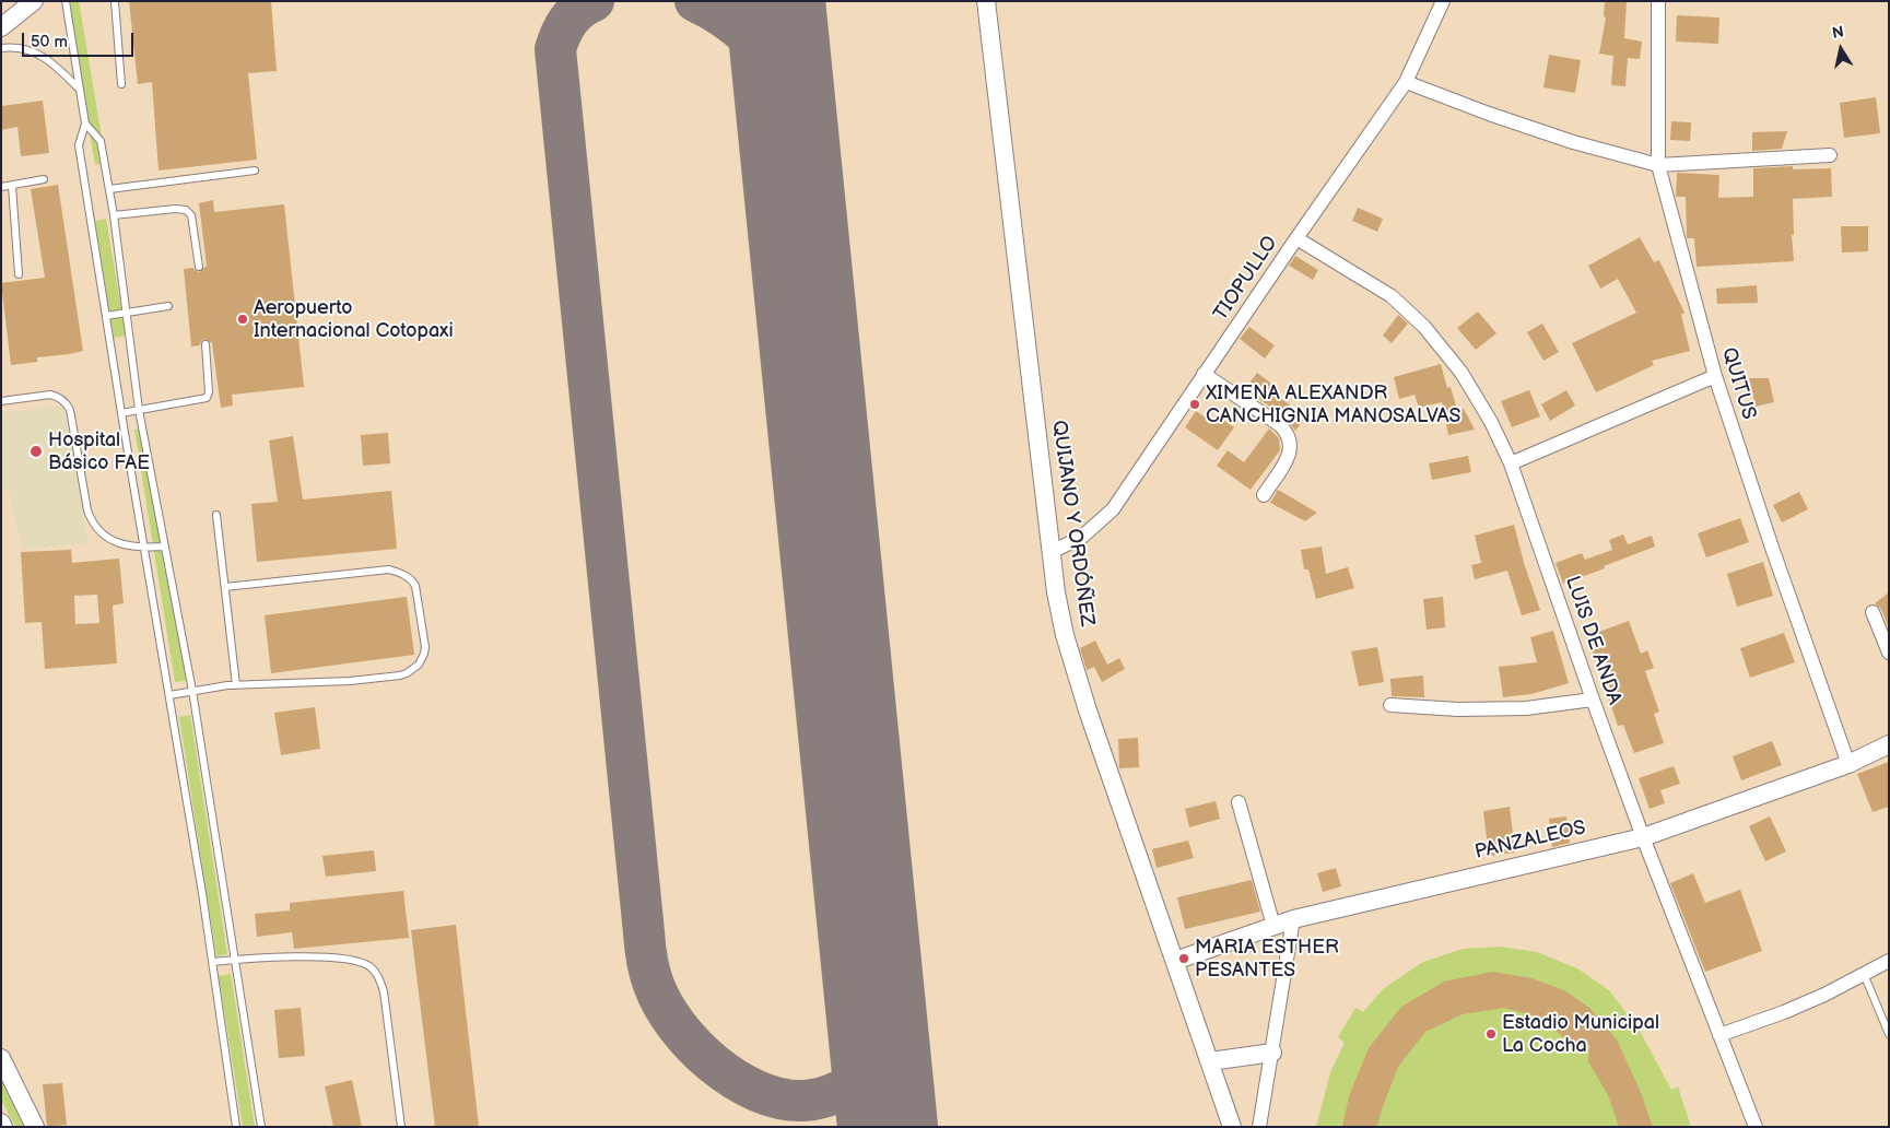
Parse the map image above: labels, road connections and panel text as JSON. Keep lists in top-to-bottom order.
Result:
{
  "streets": {
    "street": [
      "TIOPULLO",
      "QUITUS",
      "QUIJANO Y ORDÓÑEZ",
      "LUIS DE ANDA",
      "PANZALEOS"
    ]
  },
  "crossings": [
    ["TIOPULLO", "QUIJANO Y ORDÓÑEZ"],
    ["TIOPULLO", "LUIS DE ANDA"],
    ["QUITUS", "PANZALEOS"],
    ["QUIJANO Y ORDÓÑEZ", "PANZALEOS"],
    ["LUIS DE ANDA", "PANZALEOS"]
  ],
  "places": [
    "Aeropuerto Internacional Cotopaxi",
    "XIMENA ALEXANDR CANCHIGNIA MANOSALVAS",
    "Hospital Básico FAE",
    "MARIA ESTHER PESANTES",
    "Estadio Municipal La Cocha"
  ],
  "scale_bar": "50 m",
  "north": "top"
}
